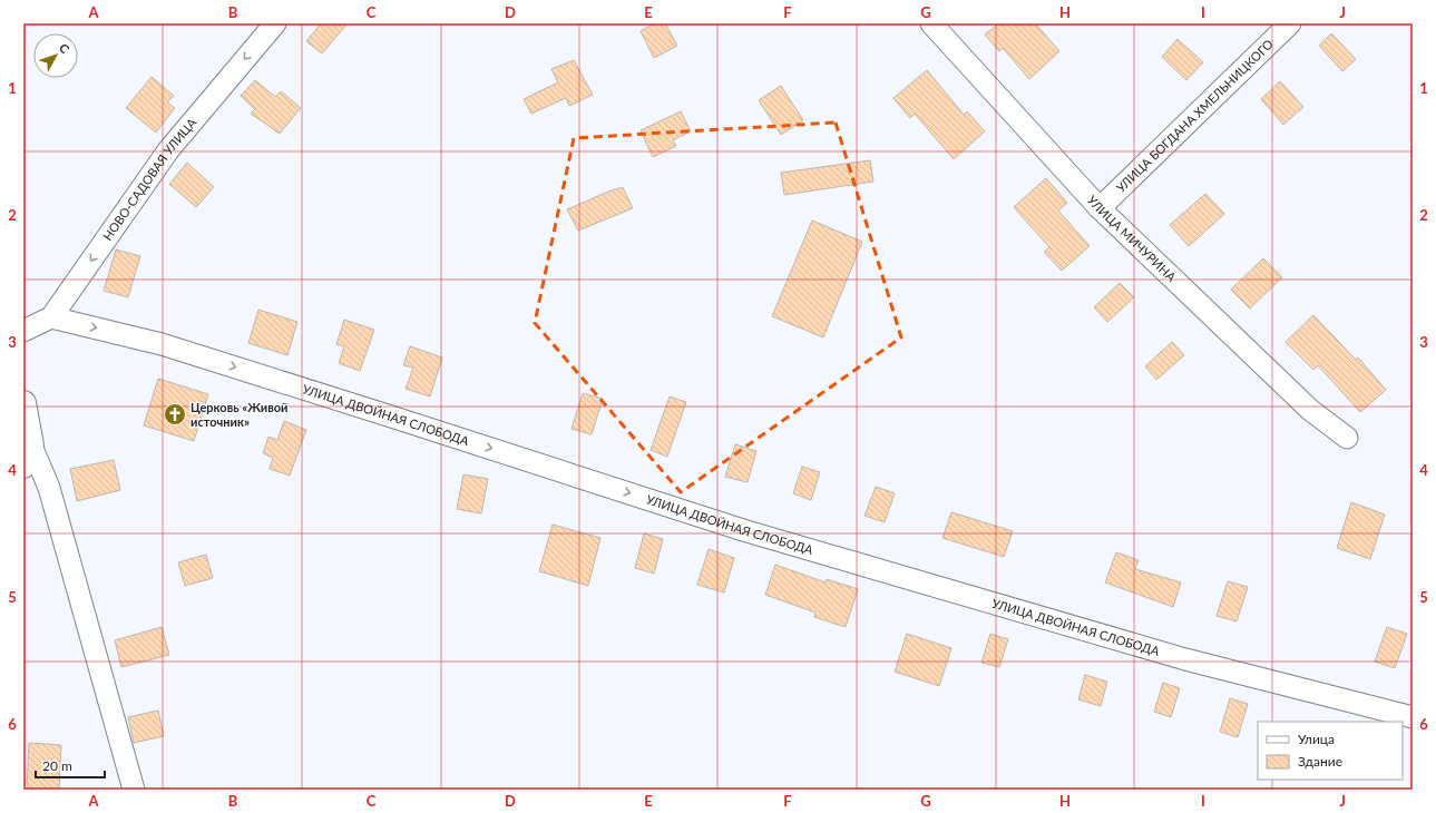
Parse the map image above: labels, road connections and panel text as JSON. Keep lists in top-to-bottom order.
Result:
{
  "streets": {
    "street": [
      "УЛИЦА БОГДАНА ХМЕЛЬНИЦКОГО",
      "НОВО-САДОВАЯ УЛИЦА",
      "УЛИЦА МИЧУРИНА",
      "УЛИЦА ДВОЙНАЯ СЛОБОДА"
    ]
  },
  "crossings": [
    ["УЛИЦА БОГДАНА ХМЕЛЬНИЦКОГО", "УЛИЦА МИЧУРИНА"],
    ["НОВО-САДОВАЯ УЛИЦА", "УЛИЦА ДВОЙНАЯ СЛОБОДА"]
  ],
  "one_way": ["НОВО-САДОВАЯ УЛИЦА", "УЛИЦА ДВОЙНАЯ СЛОБОДА"],
  "places": {
    "church": ["Церковь «Живой источник»"]
  },
  "legend": ["Улица", "Здание"],
  "scale_bar": "20 m",
  "north": "top right",
  "grid": {
    "columns": [
      "A",
      "B",
      "C",
      "D",
      "E",
      "F",
      "G",
      "H",
      "I",
      "J"
    ],
    "rows": [
      "1",
      "2",
      "3",
      "4",
      "5",
      "6"
    ]
  }
}
